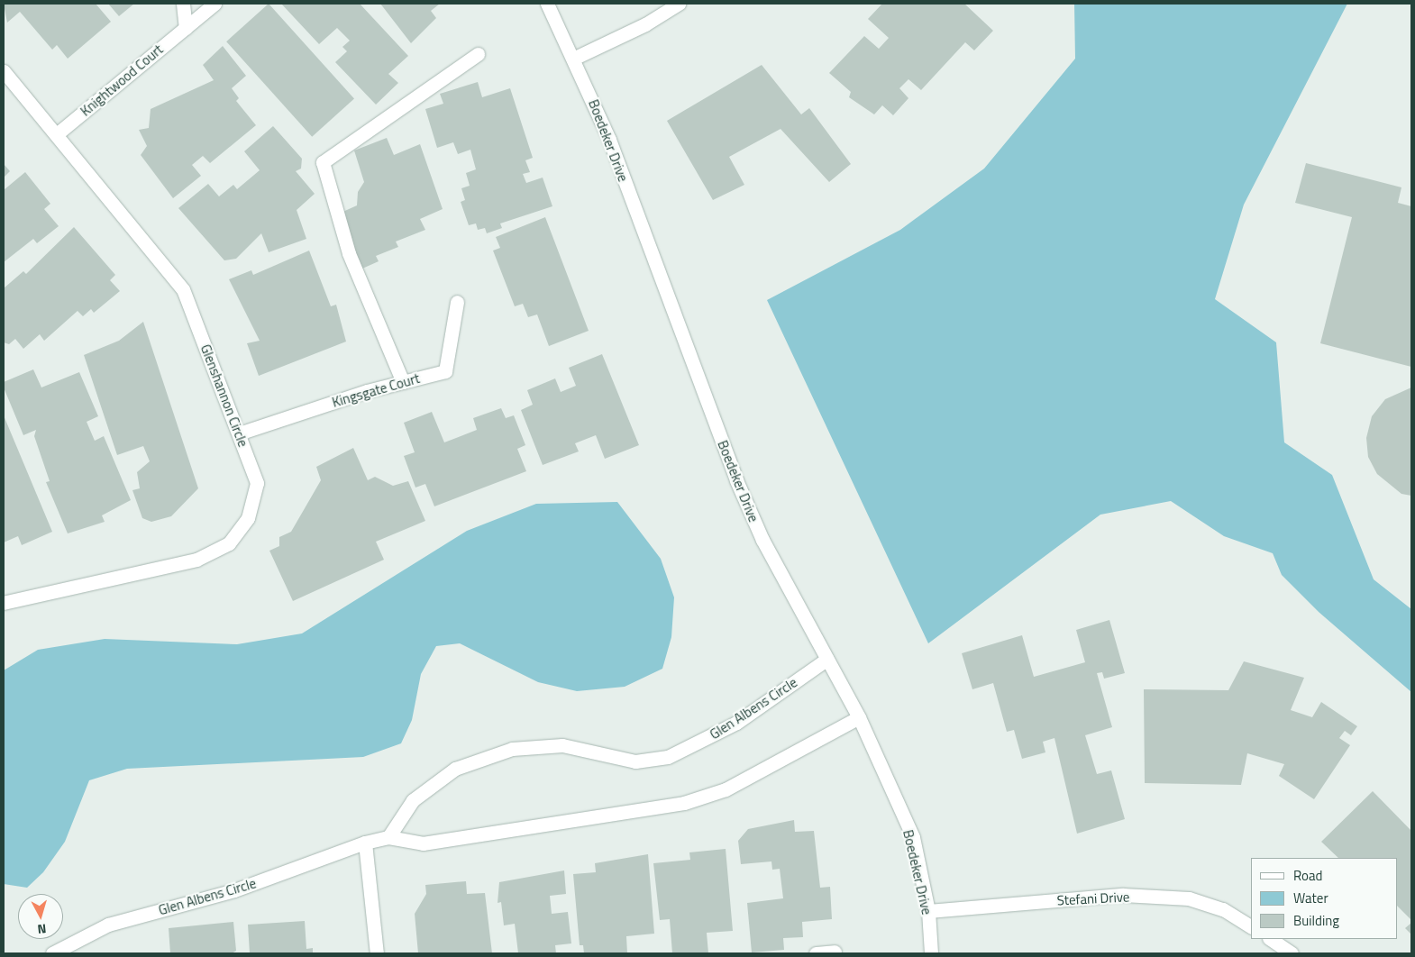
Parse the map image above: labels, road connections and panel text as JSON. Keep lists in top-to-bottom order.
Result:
{
  "streets": {
    "street": [
      "Knightwood Court",
      "Boedeker Drive",
      "Kingsgate Court",
      "Glenshannon Circle",
      "Glen Albens Circle",
      "Stefani Drive"
    ]
  },
  "crossings": [
    ["Knightwood Court", "Glenshannon Circle"],
    ["Boedeker Drive", "Glen Albens Circle"],
    ["Boedeker Drive", "Stefani Drive"],
    ["Kingsgate Court", "Glenshannon Circle"]
  ],
  "legend": ["Road", "Water", "Building"],
  "north": "bottom"
}
